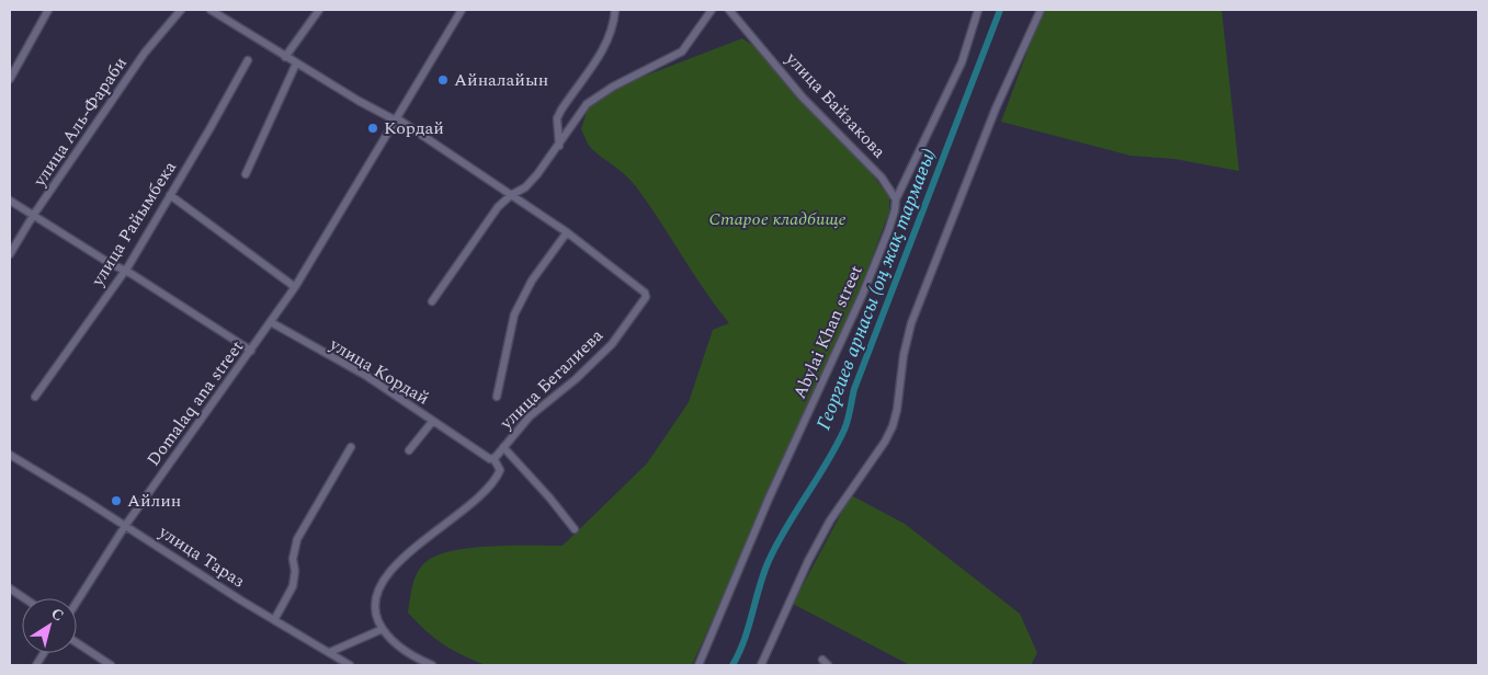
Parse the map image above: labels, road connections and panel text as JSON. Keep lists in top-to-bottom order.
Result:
{
  "streets": {
    "street": [
      "улица Байзакова",
      "улица Аль-Фараби",
      "улица Райымбека",
      "Abylai Khan street",
      "улица Кордай",
      "улица Бегалиева",
      "Domalaq ana street",
      "улица Тараз"
    ]
  },
  "crossings": [
    ["улица Байзакова", "Abylai Khan street"],
    ["улица Кордай", "улица Бегалиева"],
    ["улица Кордай", "Domalaq ana street"],
    ["улица Бегалиева", "Domalaq ana street"],
    ["Domalaq ana street", "улица Тараз"]
  ],
  "water": ["Георгиев арнасы (оң жақ тармағы)"],
  "parks": ["Старое кладбище"],
  "places": ["Айналайын", "Кордай", "Айлин"],
  "north": "top right"
}
